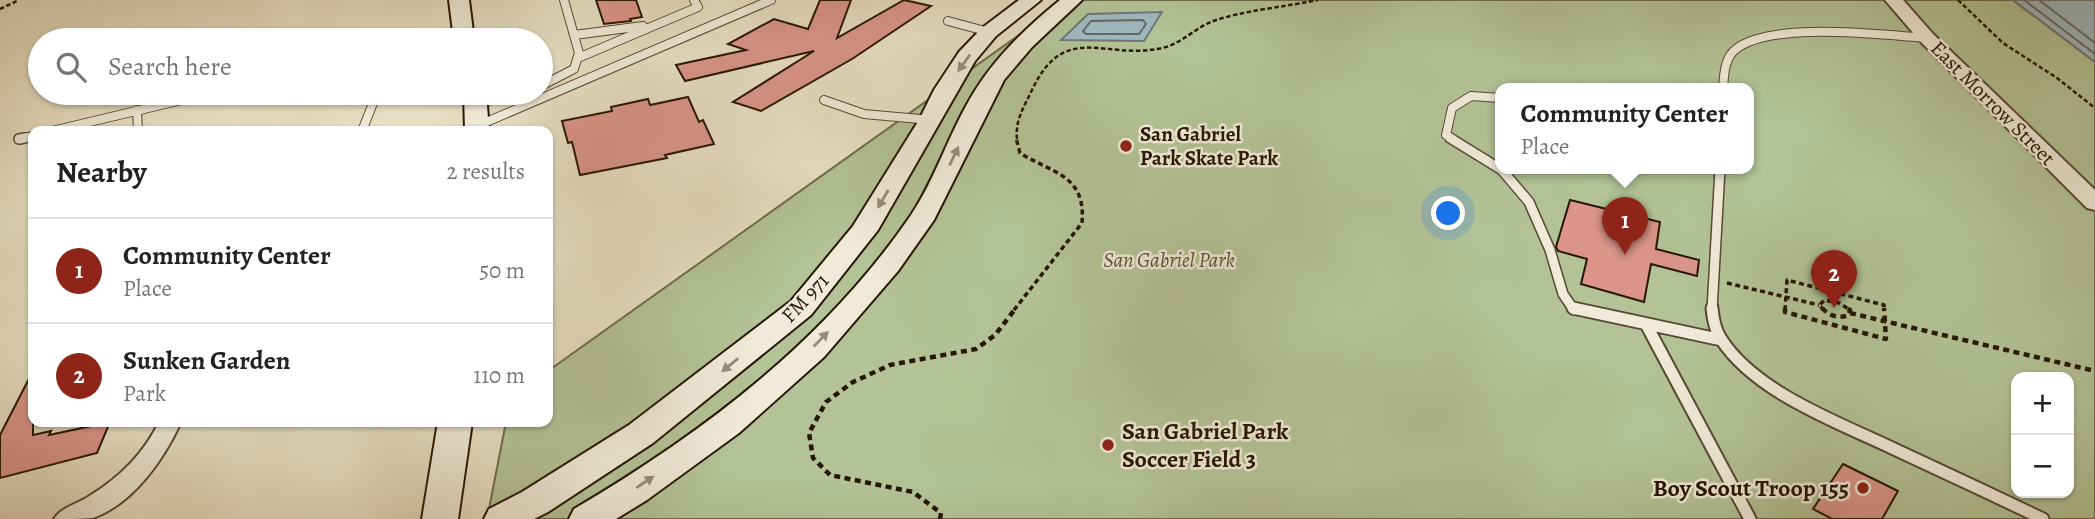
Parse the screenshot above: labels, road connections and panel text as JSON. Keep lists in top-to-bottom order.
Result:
{
  "streets": {
    "main road": ["FM 971"],
    "street": ["East Morrow Street"]
  },
  "parks": ["San Gabriel Park"],
  "places": ["San Gabriel Park Skate Park", "San Gabriel Park Soccer Field 3", "Boy Scout Troop 155"],
  "page": {
    "search": "Search here",
    "popup": ["Community Center", "Place"],
    "heading": ["Nearby", "2 results"],
    "pins": ["1", "2"],
    "list": [
      {
        "mark": "1",
        "name": "Community Center",
        "note": "Place",
        "value": "50 m"
      },
      {
        "mark": "2",
        "name": "Sunken Garden",
        "note": "Park",
        "value": "110 m"
      }
    ],
    "map_buttons": ["+", "−"]
  }
}
